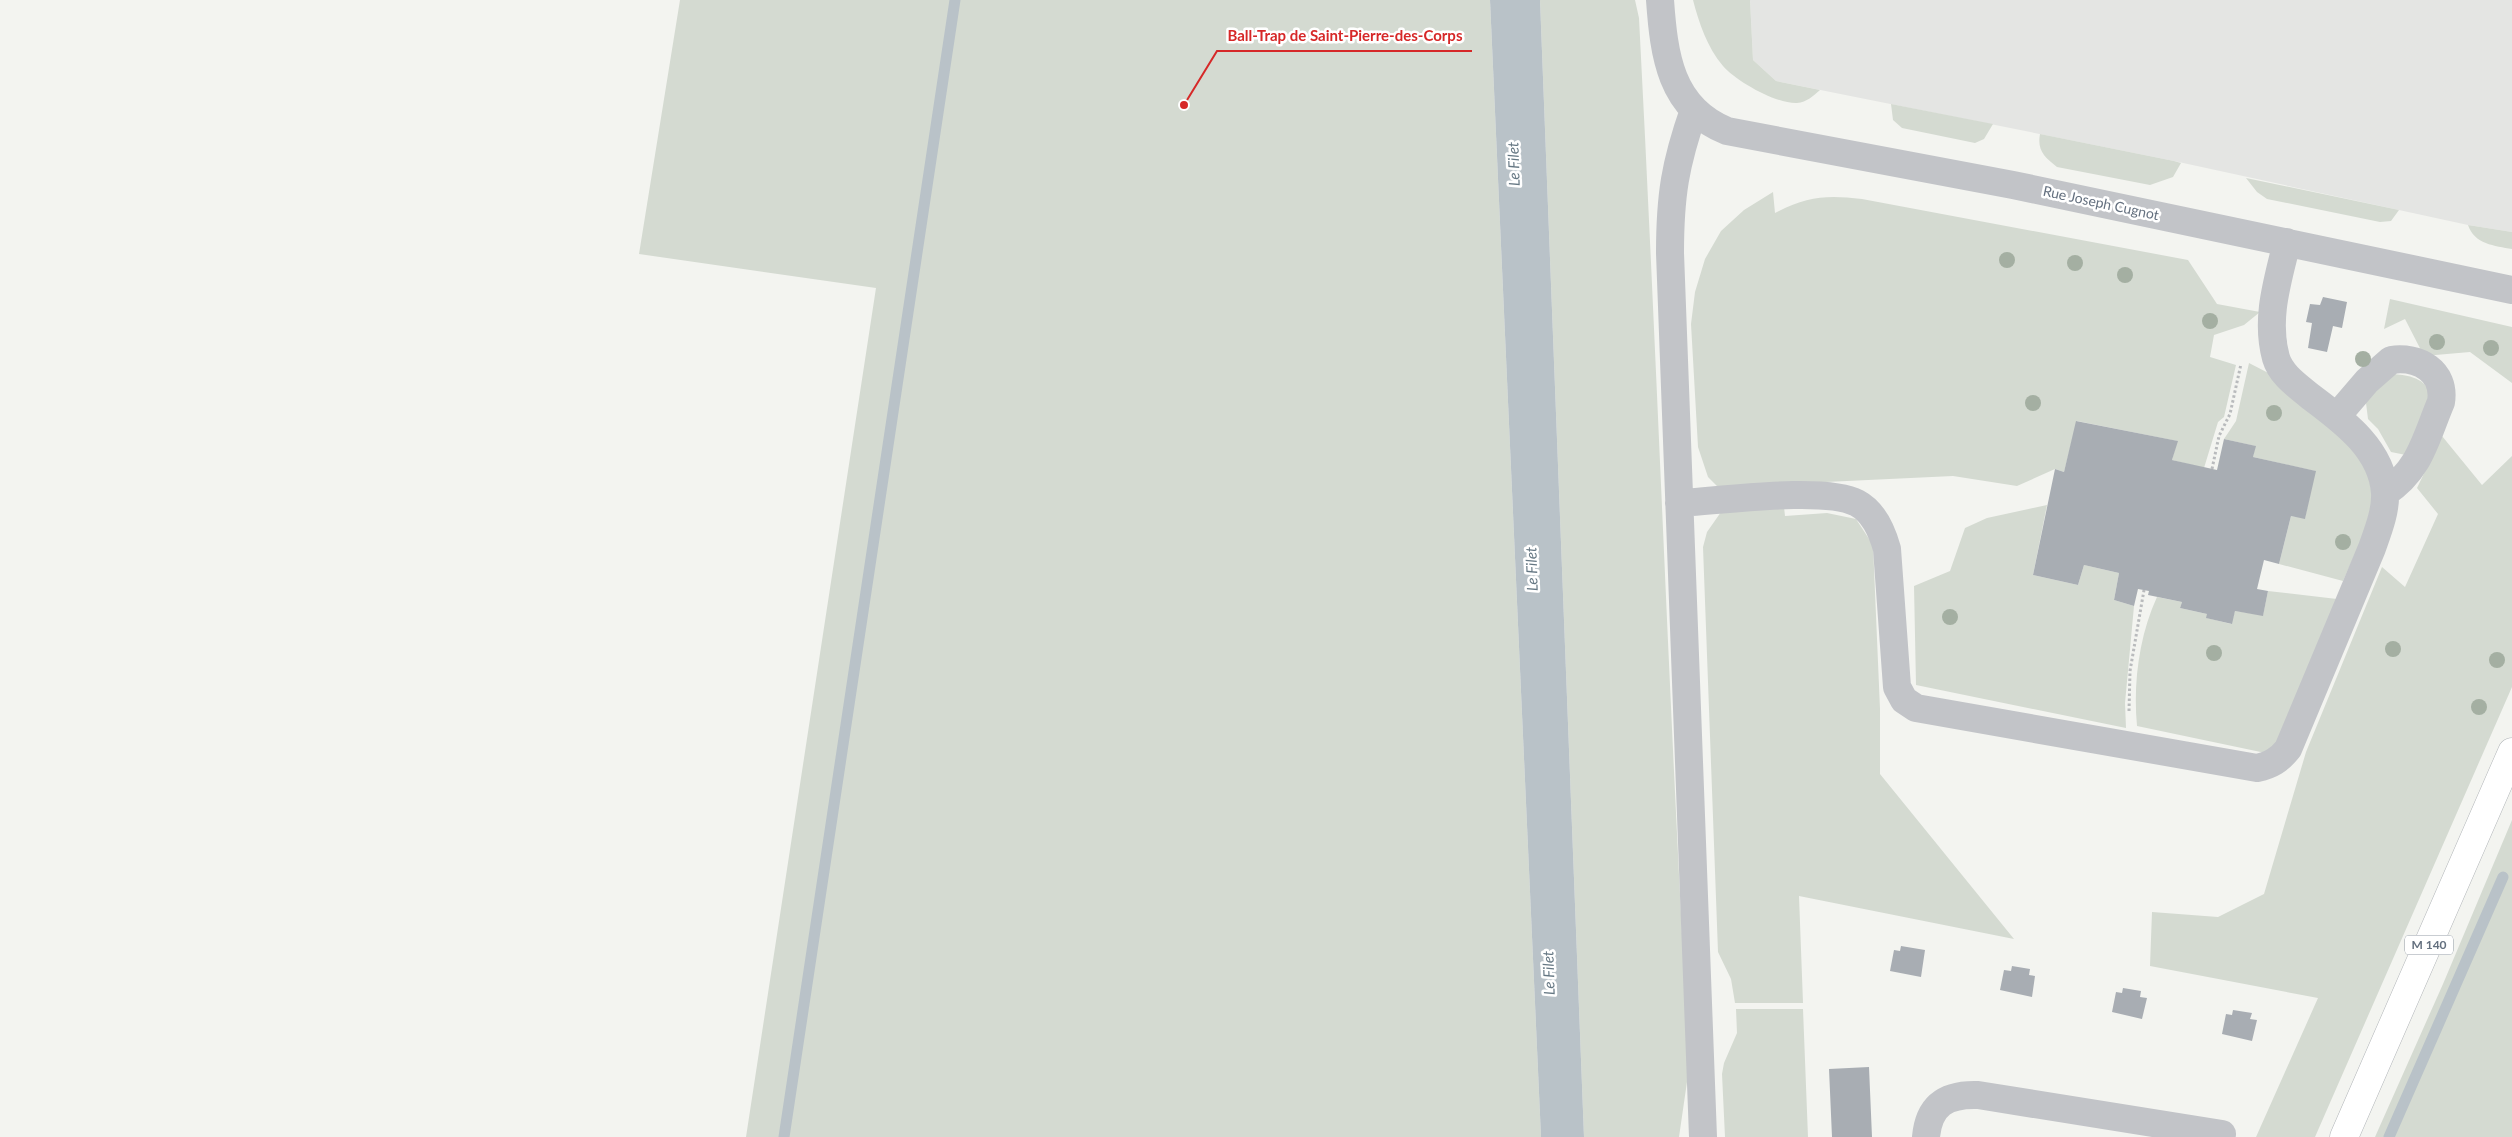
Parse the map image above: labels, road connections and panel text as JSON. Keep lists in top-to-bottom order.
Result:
{
  "streets": {
    "main road": ["M 140"],
    "street": ["Rue Joseph Cugnot"]
  },
  "water": ["Le Filet"],
  "places": ["Ball-Trap de Saint-Pierre-des-Corps"]
}
